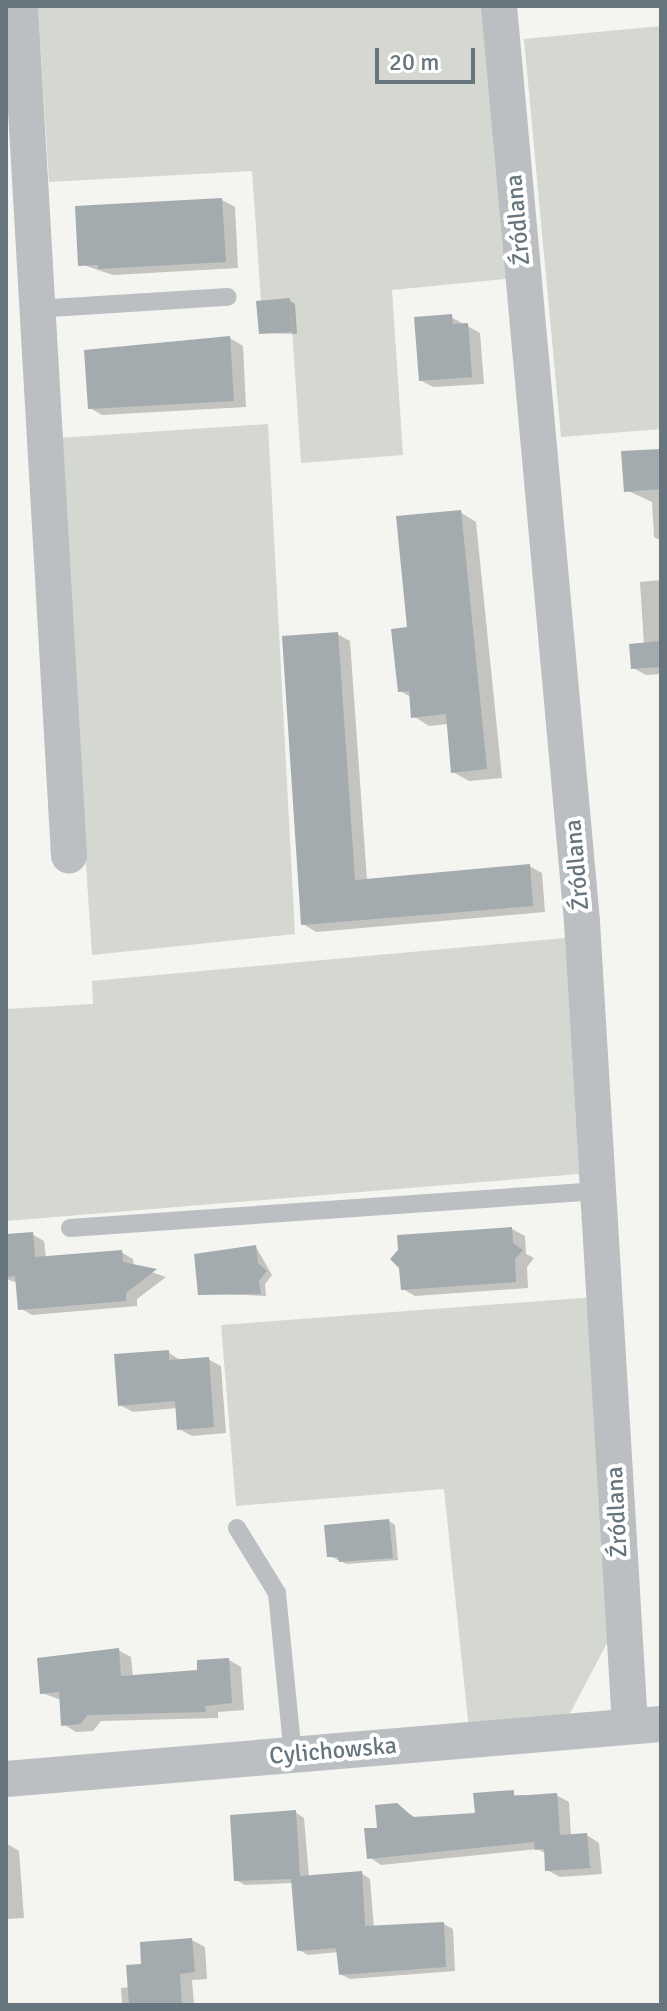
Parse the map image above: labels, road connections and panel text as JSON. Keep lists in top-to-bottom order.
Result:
{
  "streets": {
    "street": ["Źródlana", "Cylichowska"]
  },
  "crossings": [
    ["Źródlana", "Cylichowska"]
  ],
  "scale_bar": "20 m"
}
